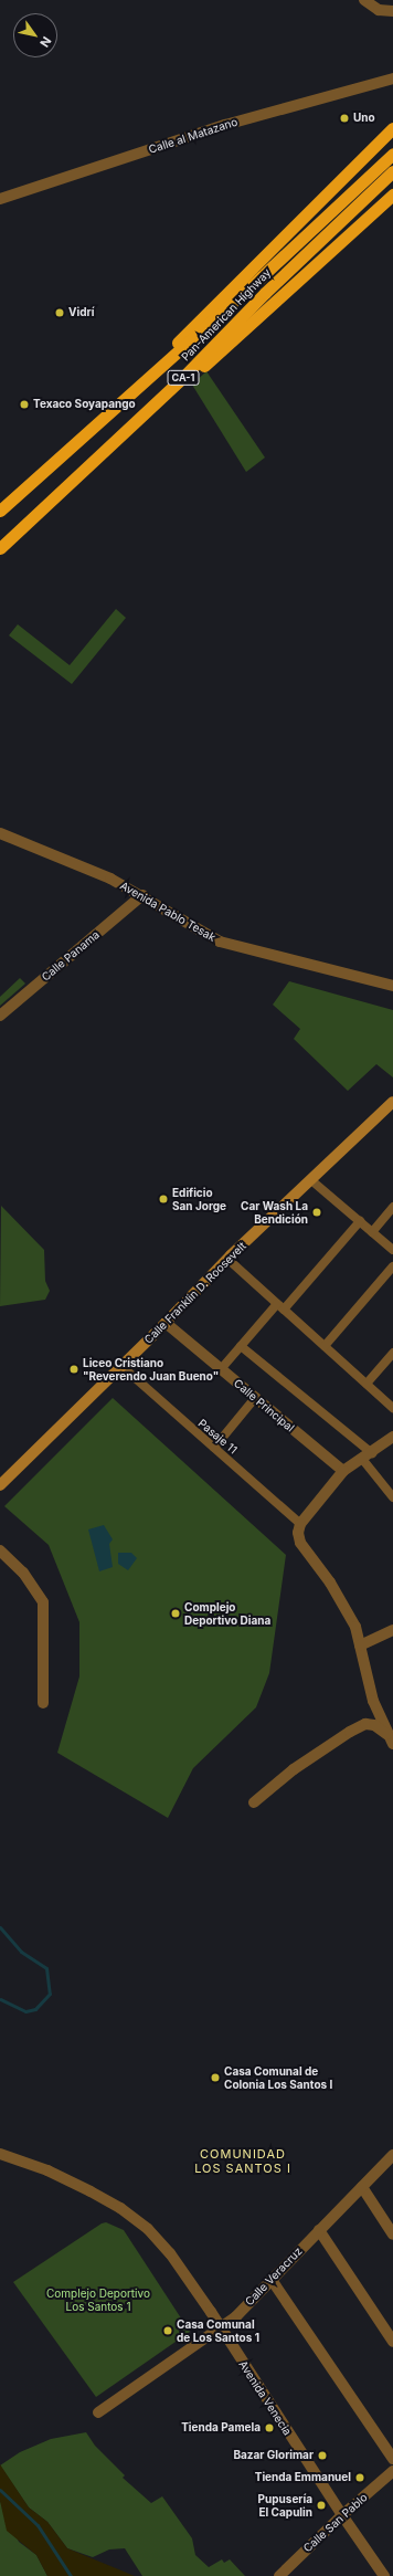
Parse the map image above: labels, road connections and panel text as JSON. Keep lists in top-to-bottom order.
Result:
{
  "streets": {
    "highway": ["Pan-American Highway", "CA-1"],
    "main road": ["Calle Franklin D. Roosevelt"],
    "street": [
      "Calle al Matazano",
      "Avenida Pablo Tesak",
      "Calle Panama",
      "Calle Principal",
      "Pasaje 11",
      "Calle Veracruz",
      "Avenida Venecia",
      "Calle San Pablo"
    ]
  },
  "crossings": [
    ["Avenida Pablo Tesak", "Calle Panama"],
    ["Calle Franklin D. Roosevelt", "Calle Principal"],
    ["Calle Franklin D. Roosevelt", "Pasaje 11"],
    ["Calle Veracruz", "Avenida Venecia"],
    ["Avenida Venecia", "Calle San Pablo"]
  ],
  "districts": ["COMUNIDAD LOS SANTOS I"],
  "parks": ["Complejo Deportivo Los Santos 1"],
  "places": [
    "Uno",
    "Vidrí",
    "Texaco Soyapango",
    "Edificio San Jorge",
    "Car Wash La Bendición",
    "Liceo Cristiano \"Reverendo Juan Bueno\"",
    "Complejo Deportivo Diana",
    "Casa Comunal de Colonia Los Santos I",
    "Casa Comunal de Los Santos 1",
    "Tienda Pamela",
    "Bazar Glorimar",
    "Tienda Emmanuel",
    "Pupusería El Capulin"
  ],
  "north": "bottom right"
}
